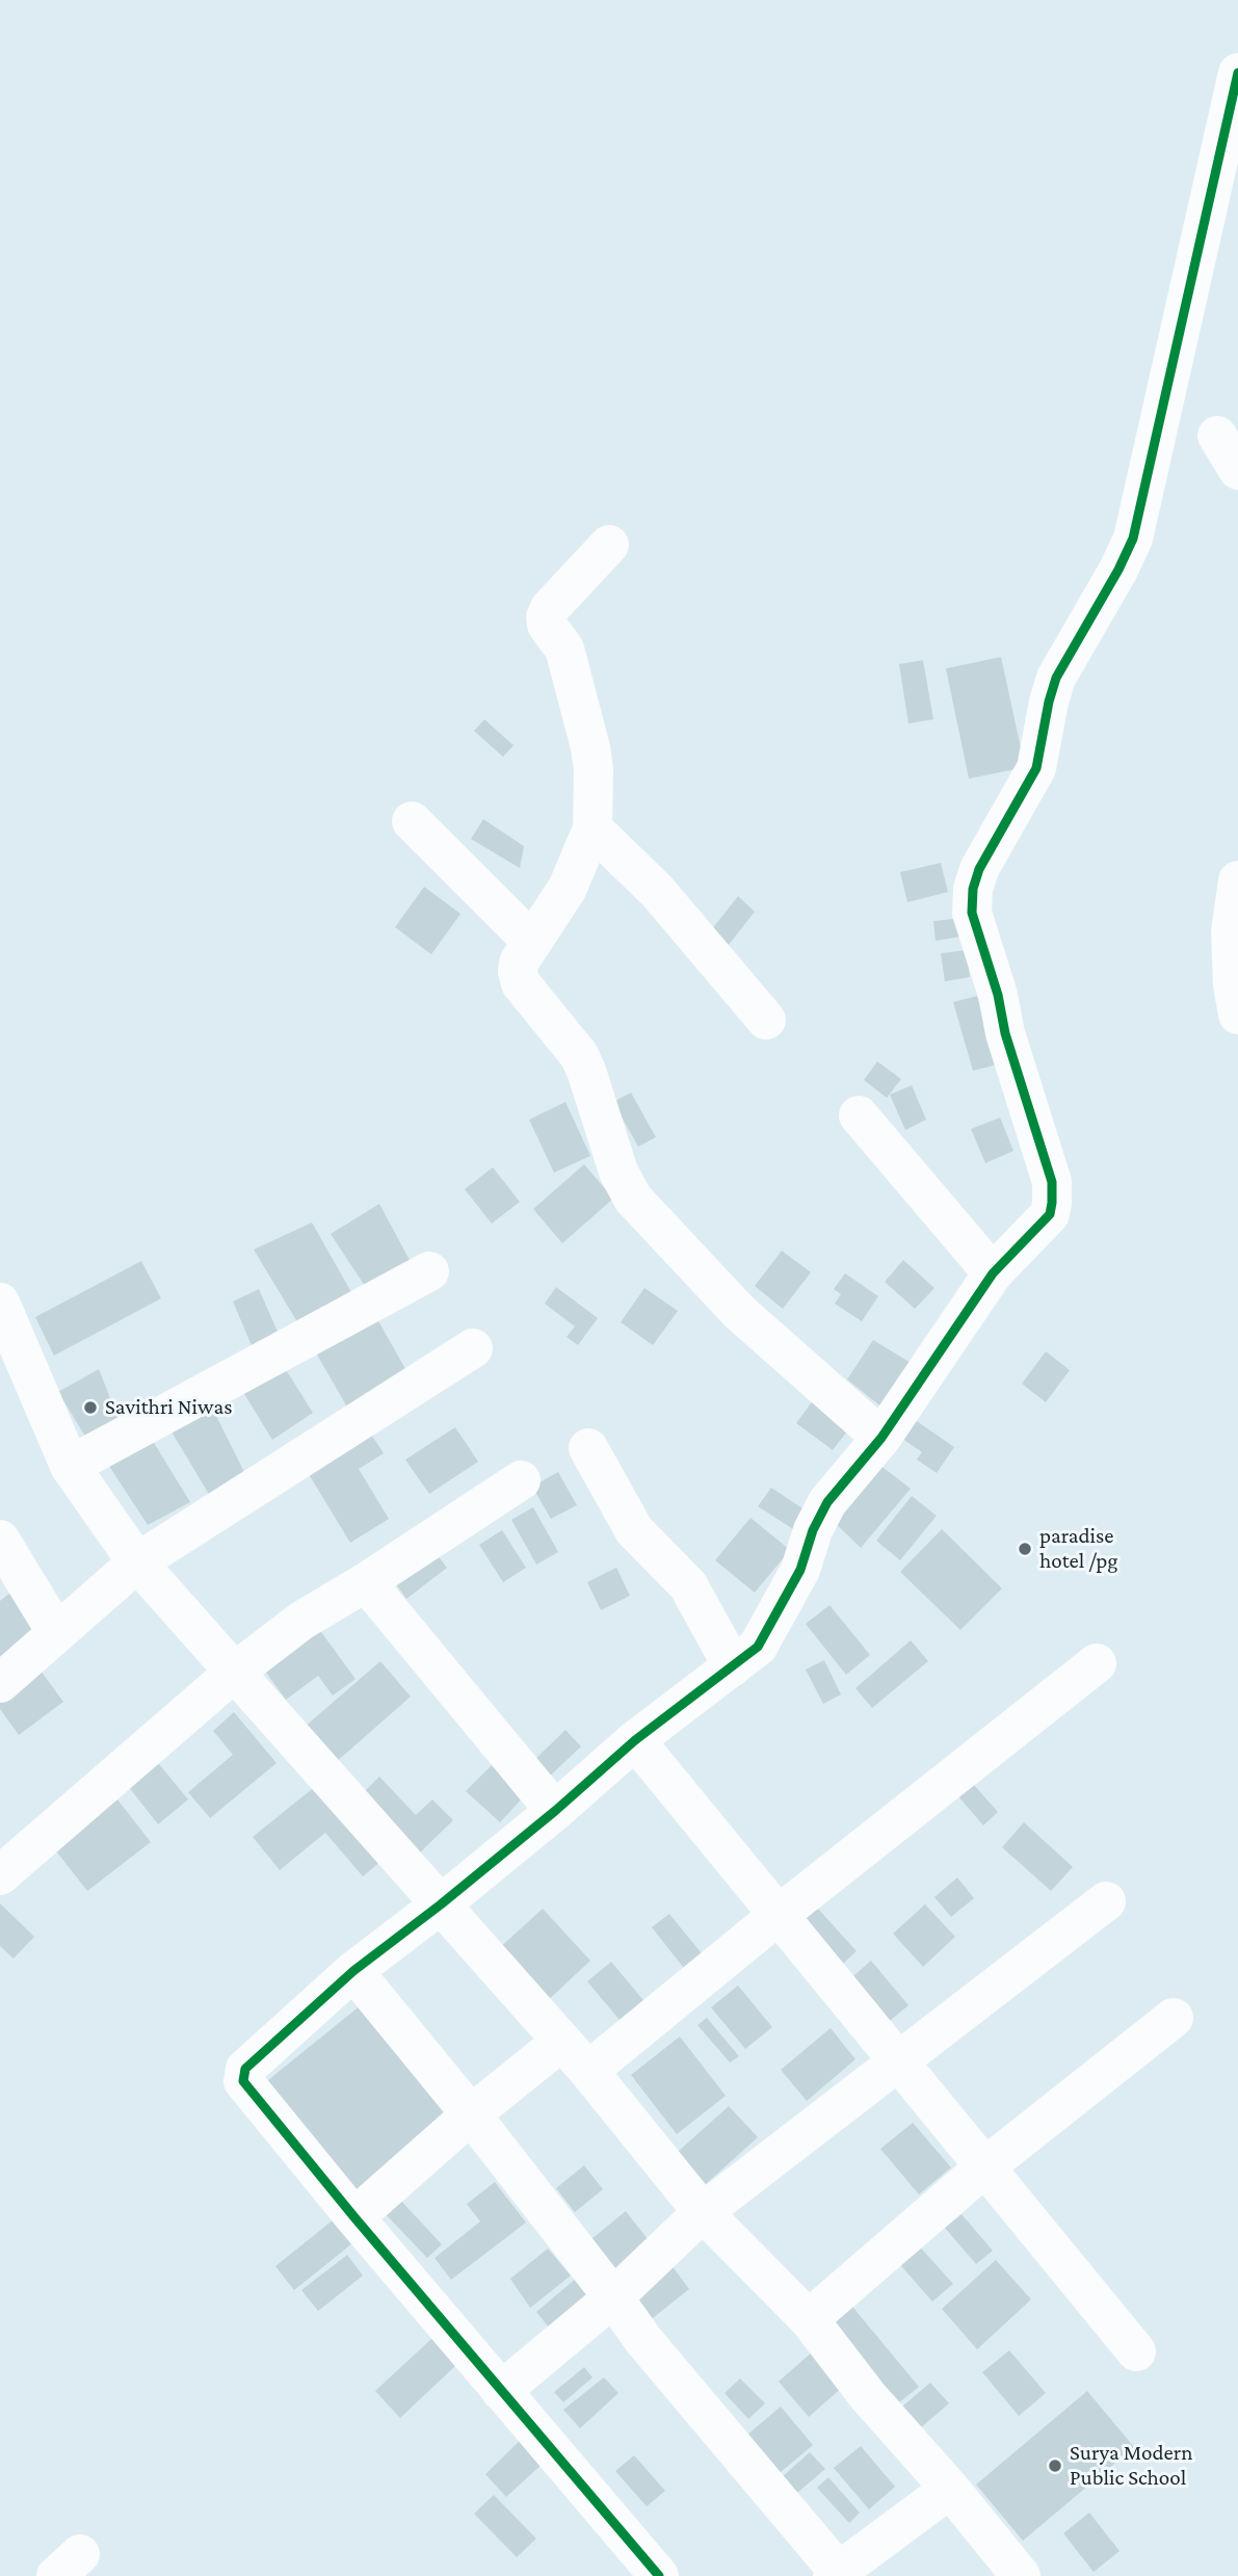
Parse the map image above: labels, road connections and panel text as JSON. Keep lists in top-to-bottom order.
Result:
{
  "places": ["Savithri Niwas", "paradise hotel /pg", "Surya Modern Public School"]
}
